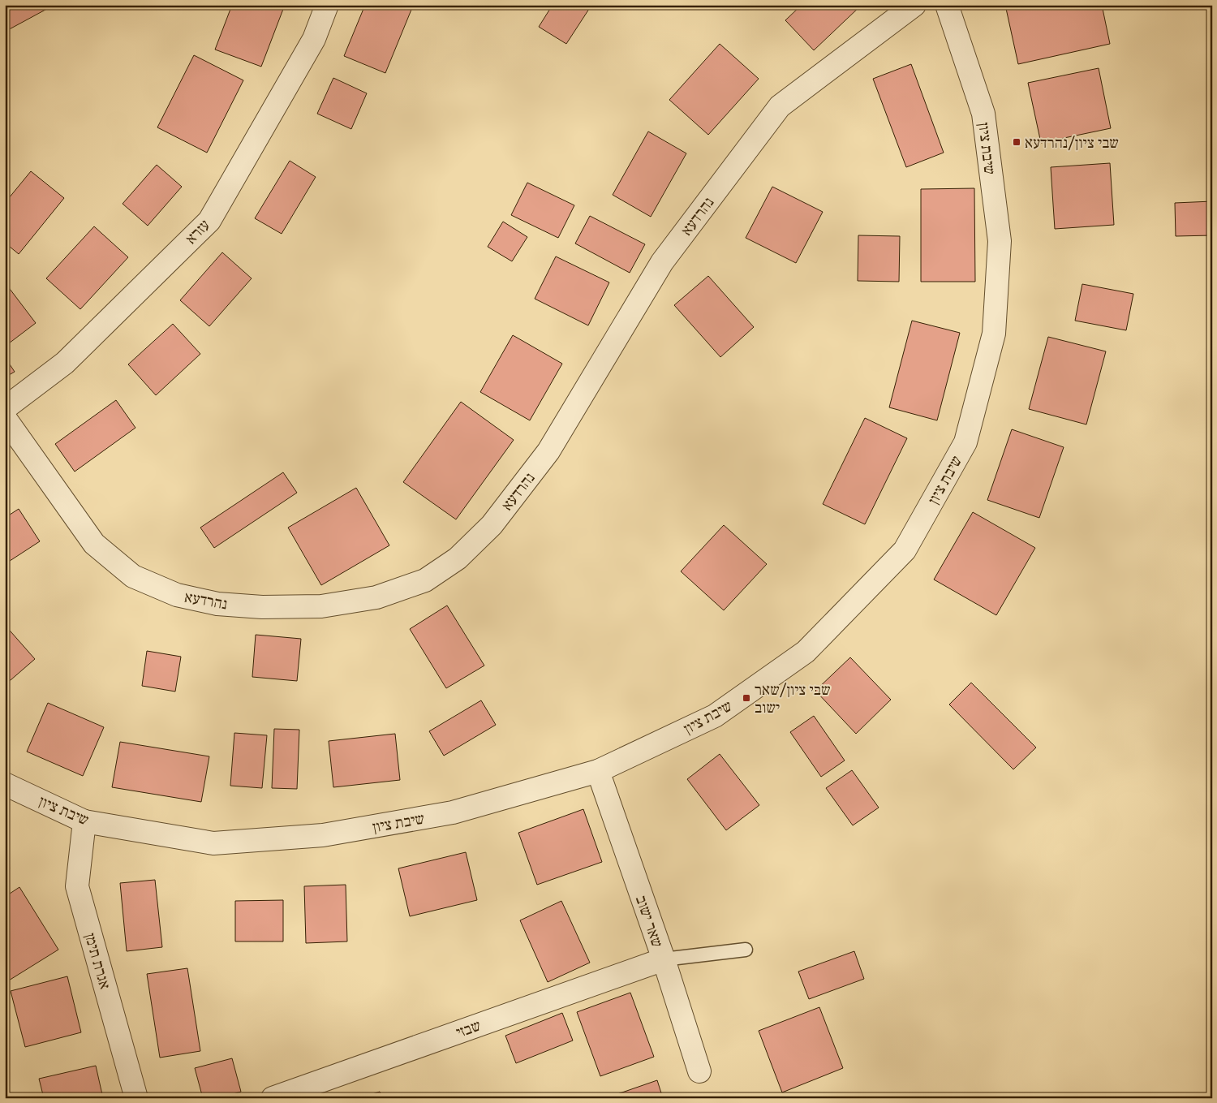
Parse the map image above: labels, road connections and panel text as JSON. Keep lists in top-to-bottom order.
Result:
{
  "streets": {
    "street": [
      "שיבת ציון",
      "נהרדעא",
      "עזרא",
      "שאר ישוב",
      "אגרת תימן",
      "שבזי"
    ]
  },
  "crossings": [
    ["שיבת ציון", "שאר ישוב"],
    ["שיבת ציון", "אגרת תימן"],
    ["שאר ישוב", "שבזי"]
  ],
  "places": {
    "transit": ["שבי ציון/נהרדעא", "שבי ציון/שאר ישוב"]
  }
}
